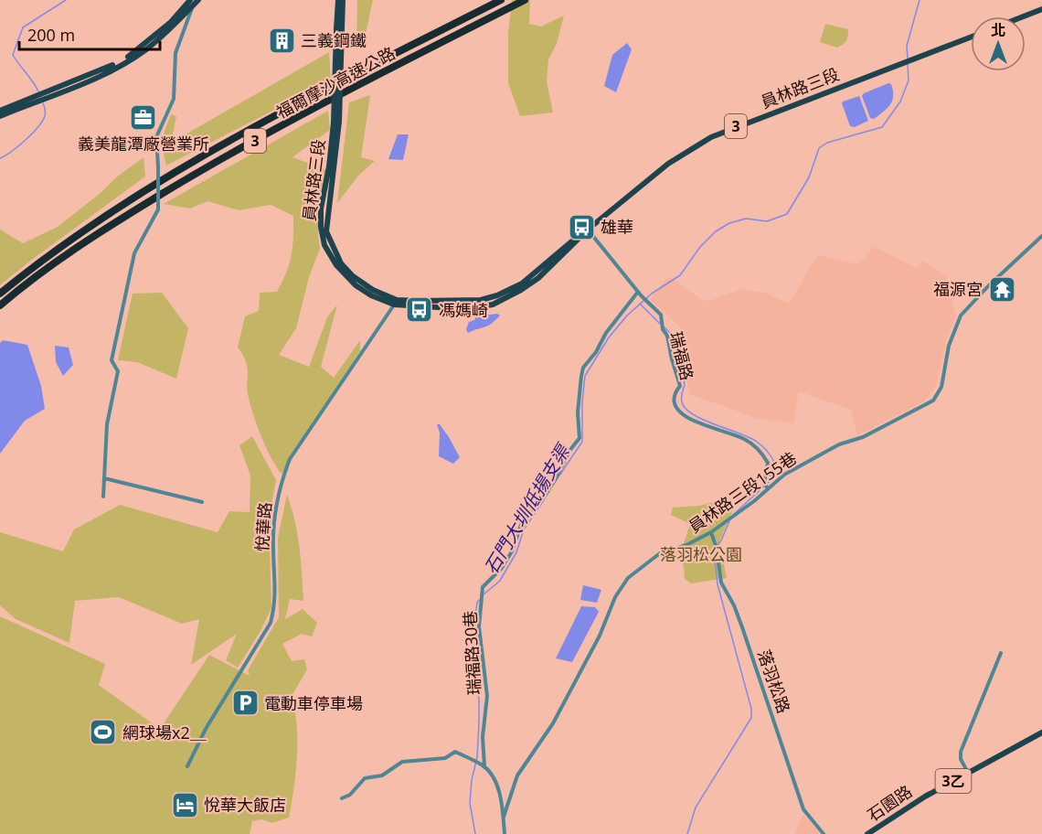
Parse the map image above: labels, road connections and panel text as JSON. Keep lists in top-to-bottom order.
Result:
{
  "streets": {
    "highway": ["福爾摩沙高速公路", "3"],
    "main road": ["員林路三段", "3乙", "石園路"],
    "street": [
      "瑞福路",
      "員林路三段155巷",
      "悅華路",
      "瑞福路30巷",
      "落羽松路"
    ]
  },
  "crossings": [
    ["員林路三段", "瑞福路"],
    ["員林路三段", "悅華路"],
    ["瑞福路", "員林路三段155巷"],
    ["瑞福路", "瑞福路30巷"],
    ["員林路三段155巷", "落羽松路"]
  ],
  "water": ["石門大圳低揚支渠"],
  "parks": ["落羽松公園"],
  "places": {
    "building": ["三義鋼鐵"],
    "office": ["義美龍潭廠營業所"],
    "bus stop": ["雄華", "馮媽崎"],
    "temple": ["福源宮"],
    "parking": ["電動車停車場"],
    "sports": ["網球場x2＿"],
    "hotel": ["悅華大飯店"]
  },
  "scale_bar": "200 m",
  "north": "top"
}
